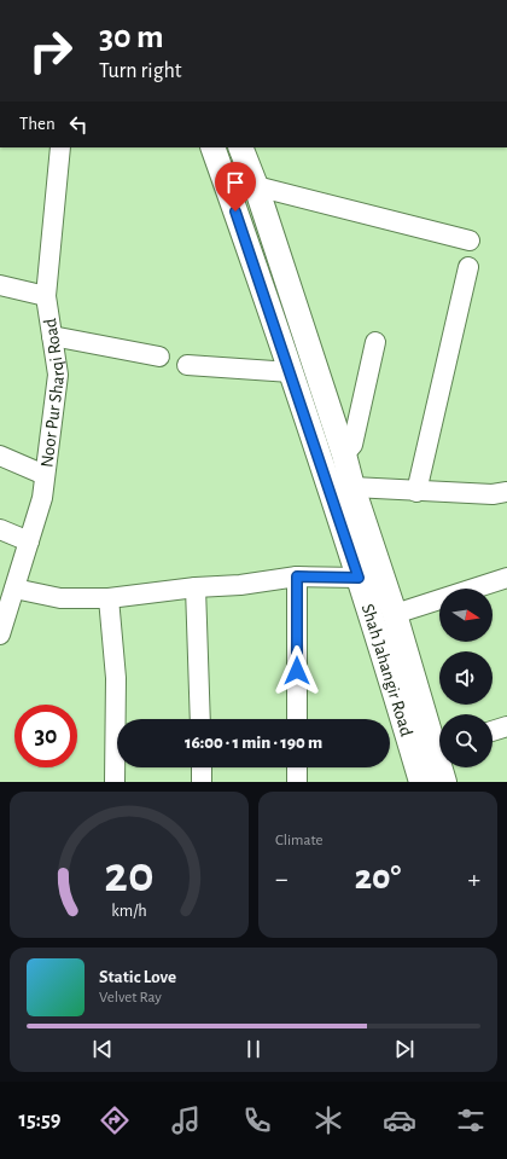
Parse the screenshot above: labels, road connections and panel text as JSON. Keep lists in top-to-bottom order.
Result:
{
  "streets": {
    "street": ["Noor Pur Sharqi Road", "Shah Jahangir Road"]
  },
  "north": "right",
  "page": {
    "turn": ["30 m", "Turn right"],
    "then": "Then",
    "limit": "30",
    "trip": "16:00 · 1 min · 190 m",
    "tile": "Climate",
    "heat": ["−", "20°", "+"],
    "song": ["Static Love", "Velvet Ray"],
    "tabs": "15:59",
    "gauge": ["20", "km/h"]
  }
}
